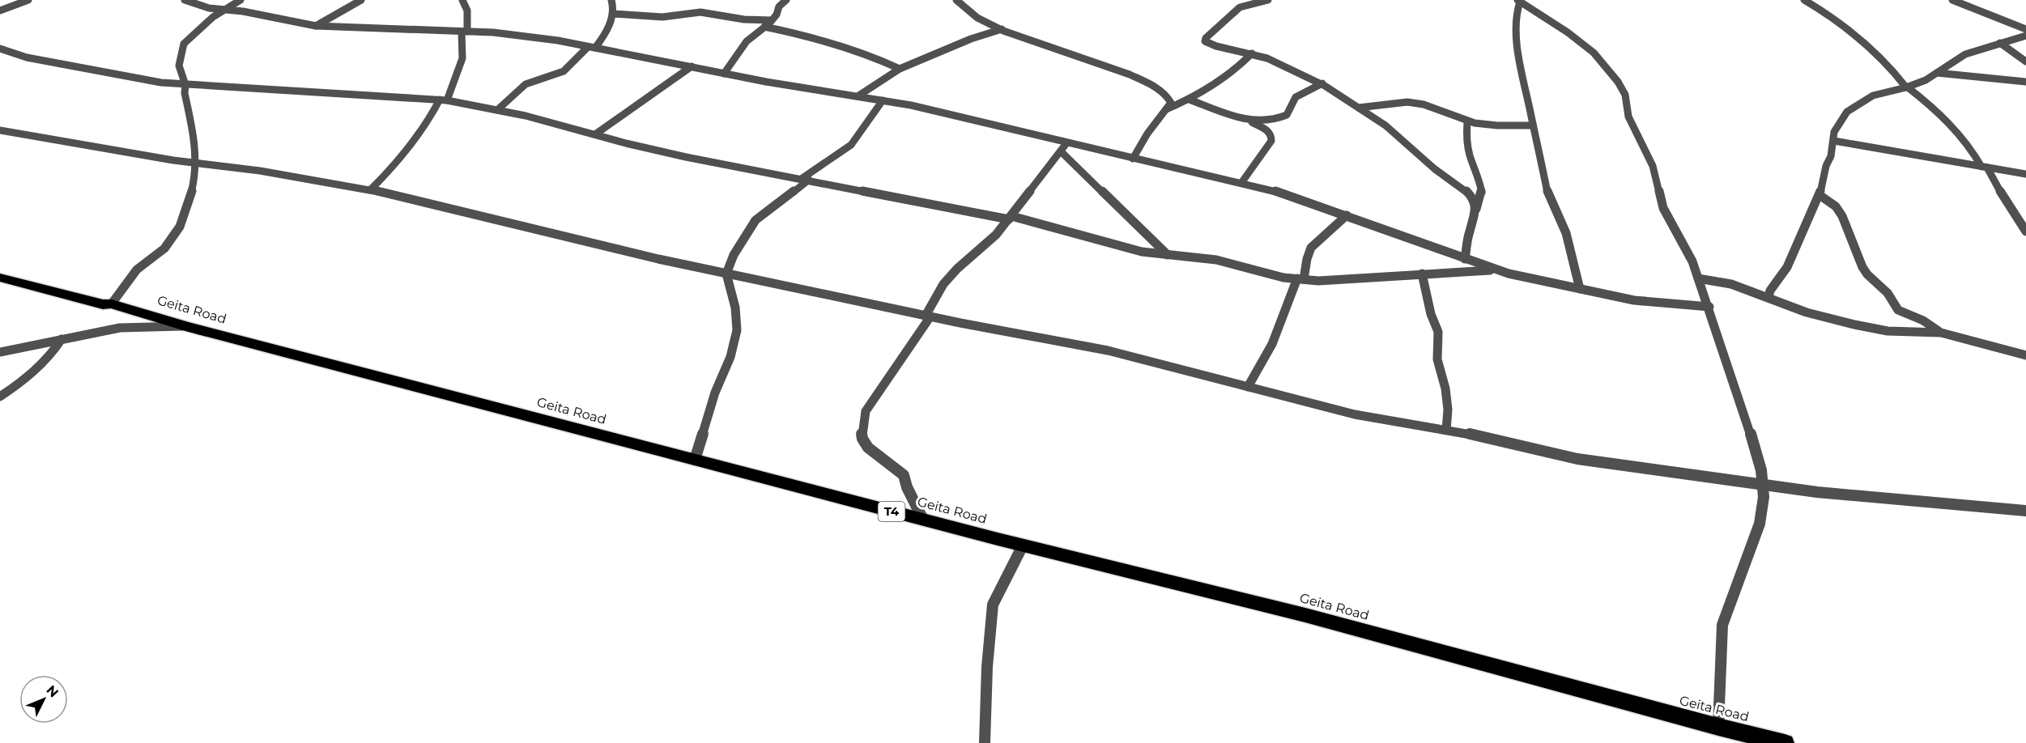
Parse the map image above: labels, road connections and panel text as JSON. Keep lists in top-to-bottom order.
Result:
{
  "streets": {
    "highway": ["Geita Road", "T4"]
  },
  "north": "top right"
}
